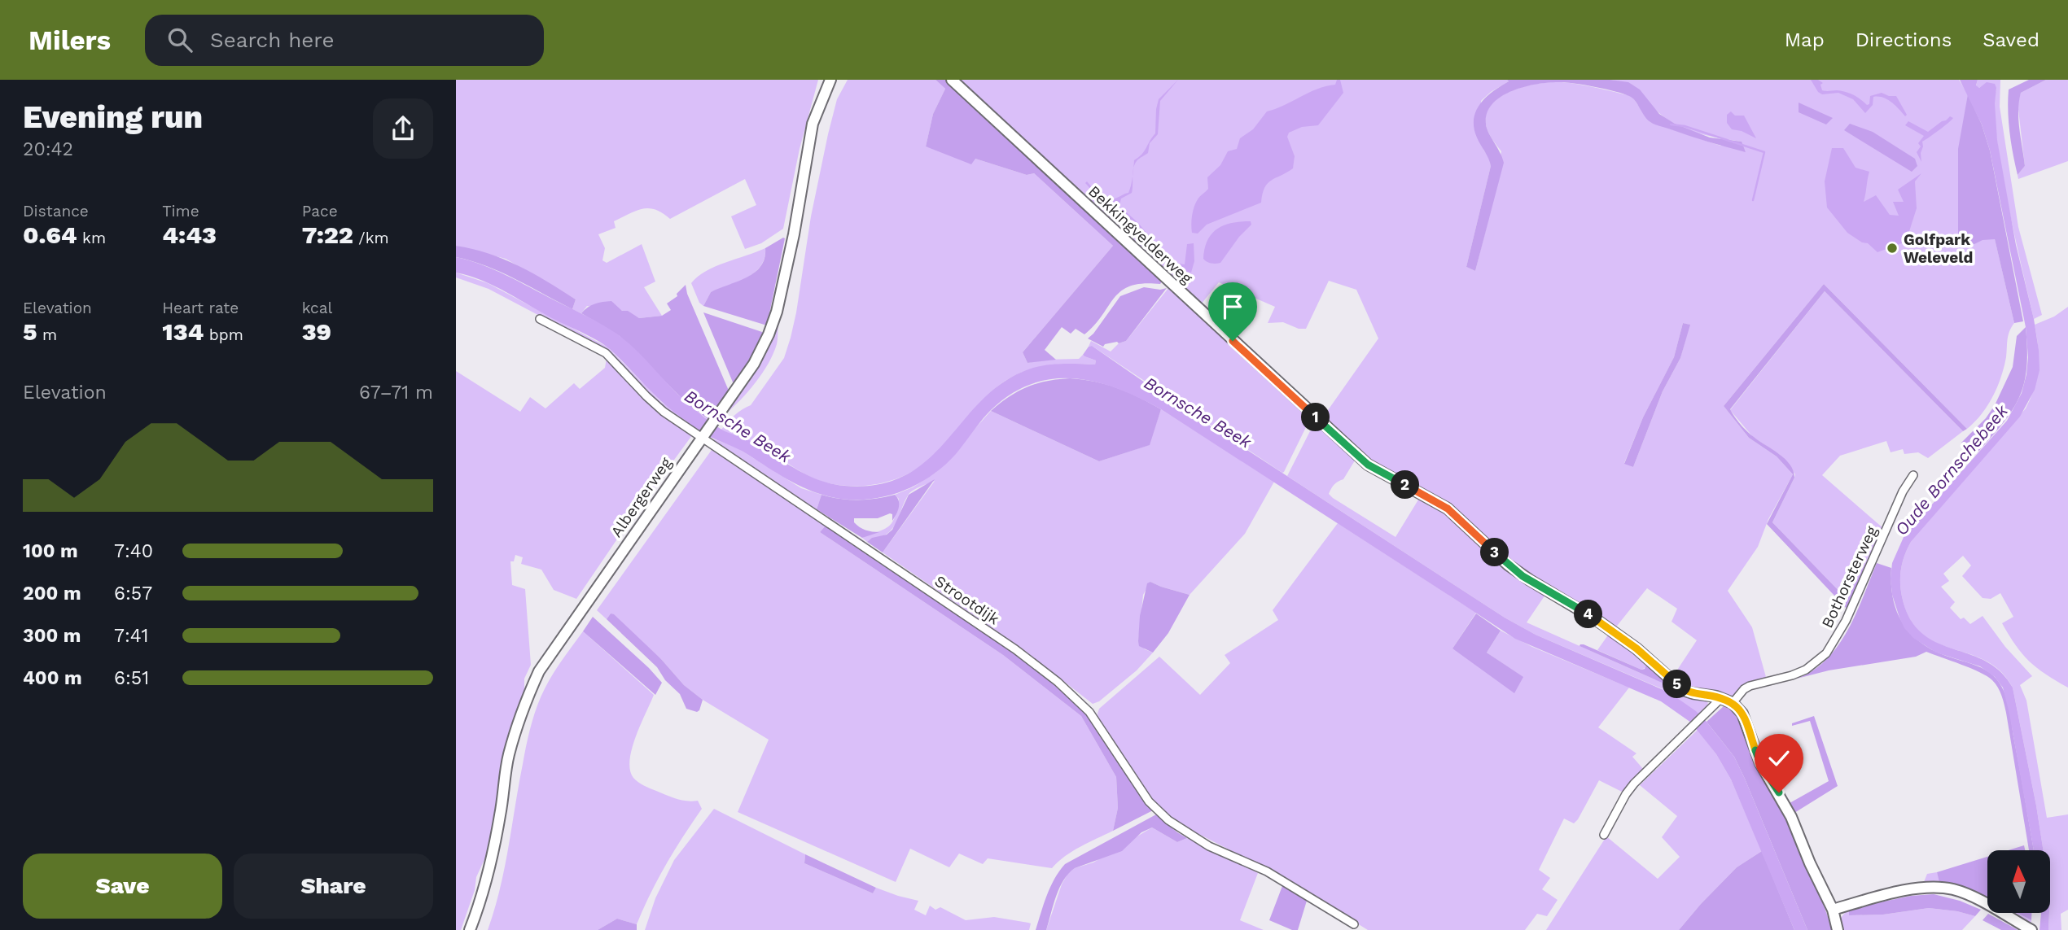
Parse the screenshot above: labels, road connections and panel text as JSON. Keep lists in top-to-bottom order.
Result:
{
  "streets": {
    "street": [
      "Bekkingvelderweg",
      "Albergerweg",
      "Bothorsterweg",
      "Strootdijk"
    ]
  },
  "crossings": [
    ["Bekkingvelderweg", "Bothorsterweg"],
    ["Albergerweg", "Strootdijk"]
  ],
  "water": ["Bornsche Beek", "Oude Bornschebeek"],
  "places": ["Golfpark Weleveld"],
  "north": "top",
  "page": {
    "header": "Milers",
    "search": "Search here",
    "nav": ["Map", "Directions", "Saved"],
    "heading": ["Evening run", "20:42"],
    "stats": [
      ["Distance", "0.64 km"],
      ["Time", "4:43"],
      ["Pace", "7:22 /km"],
      ["Elevation", "5 m"],
      ["Heart rate", "134 bpm"],
      ["kcal", "39"]
    ],
    "chart": ["Elevation", "67–71 m"],
    "pins": [
      "1",
      "2",
      "3",
      "4",
      "5"
    ],
    "list": [
      {
        "name": "100 m",
        "note": "7:40"
      },
      {
        "name": "200 m",
        "note": "6:57"
      },
      {
        "name": "300 m",
        "note": "7:41"
      },
      {
        "name": "400 m",
        "note": "6:51"
      }
    ],
    "buttons": ["Save", "Share"]
  }
}
